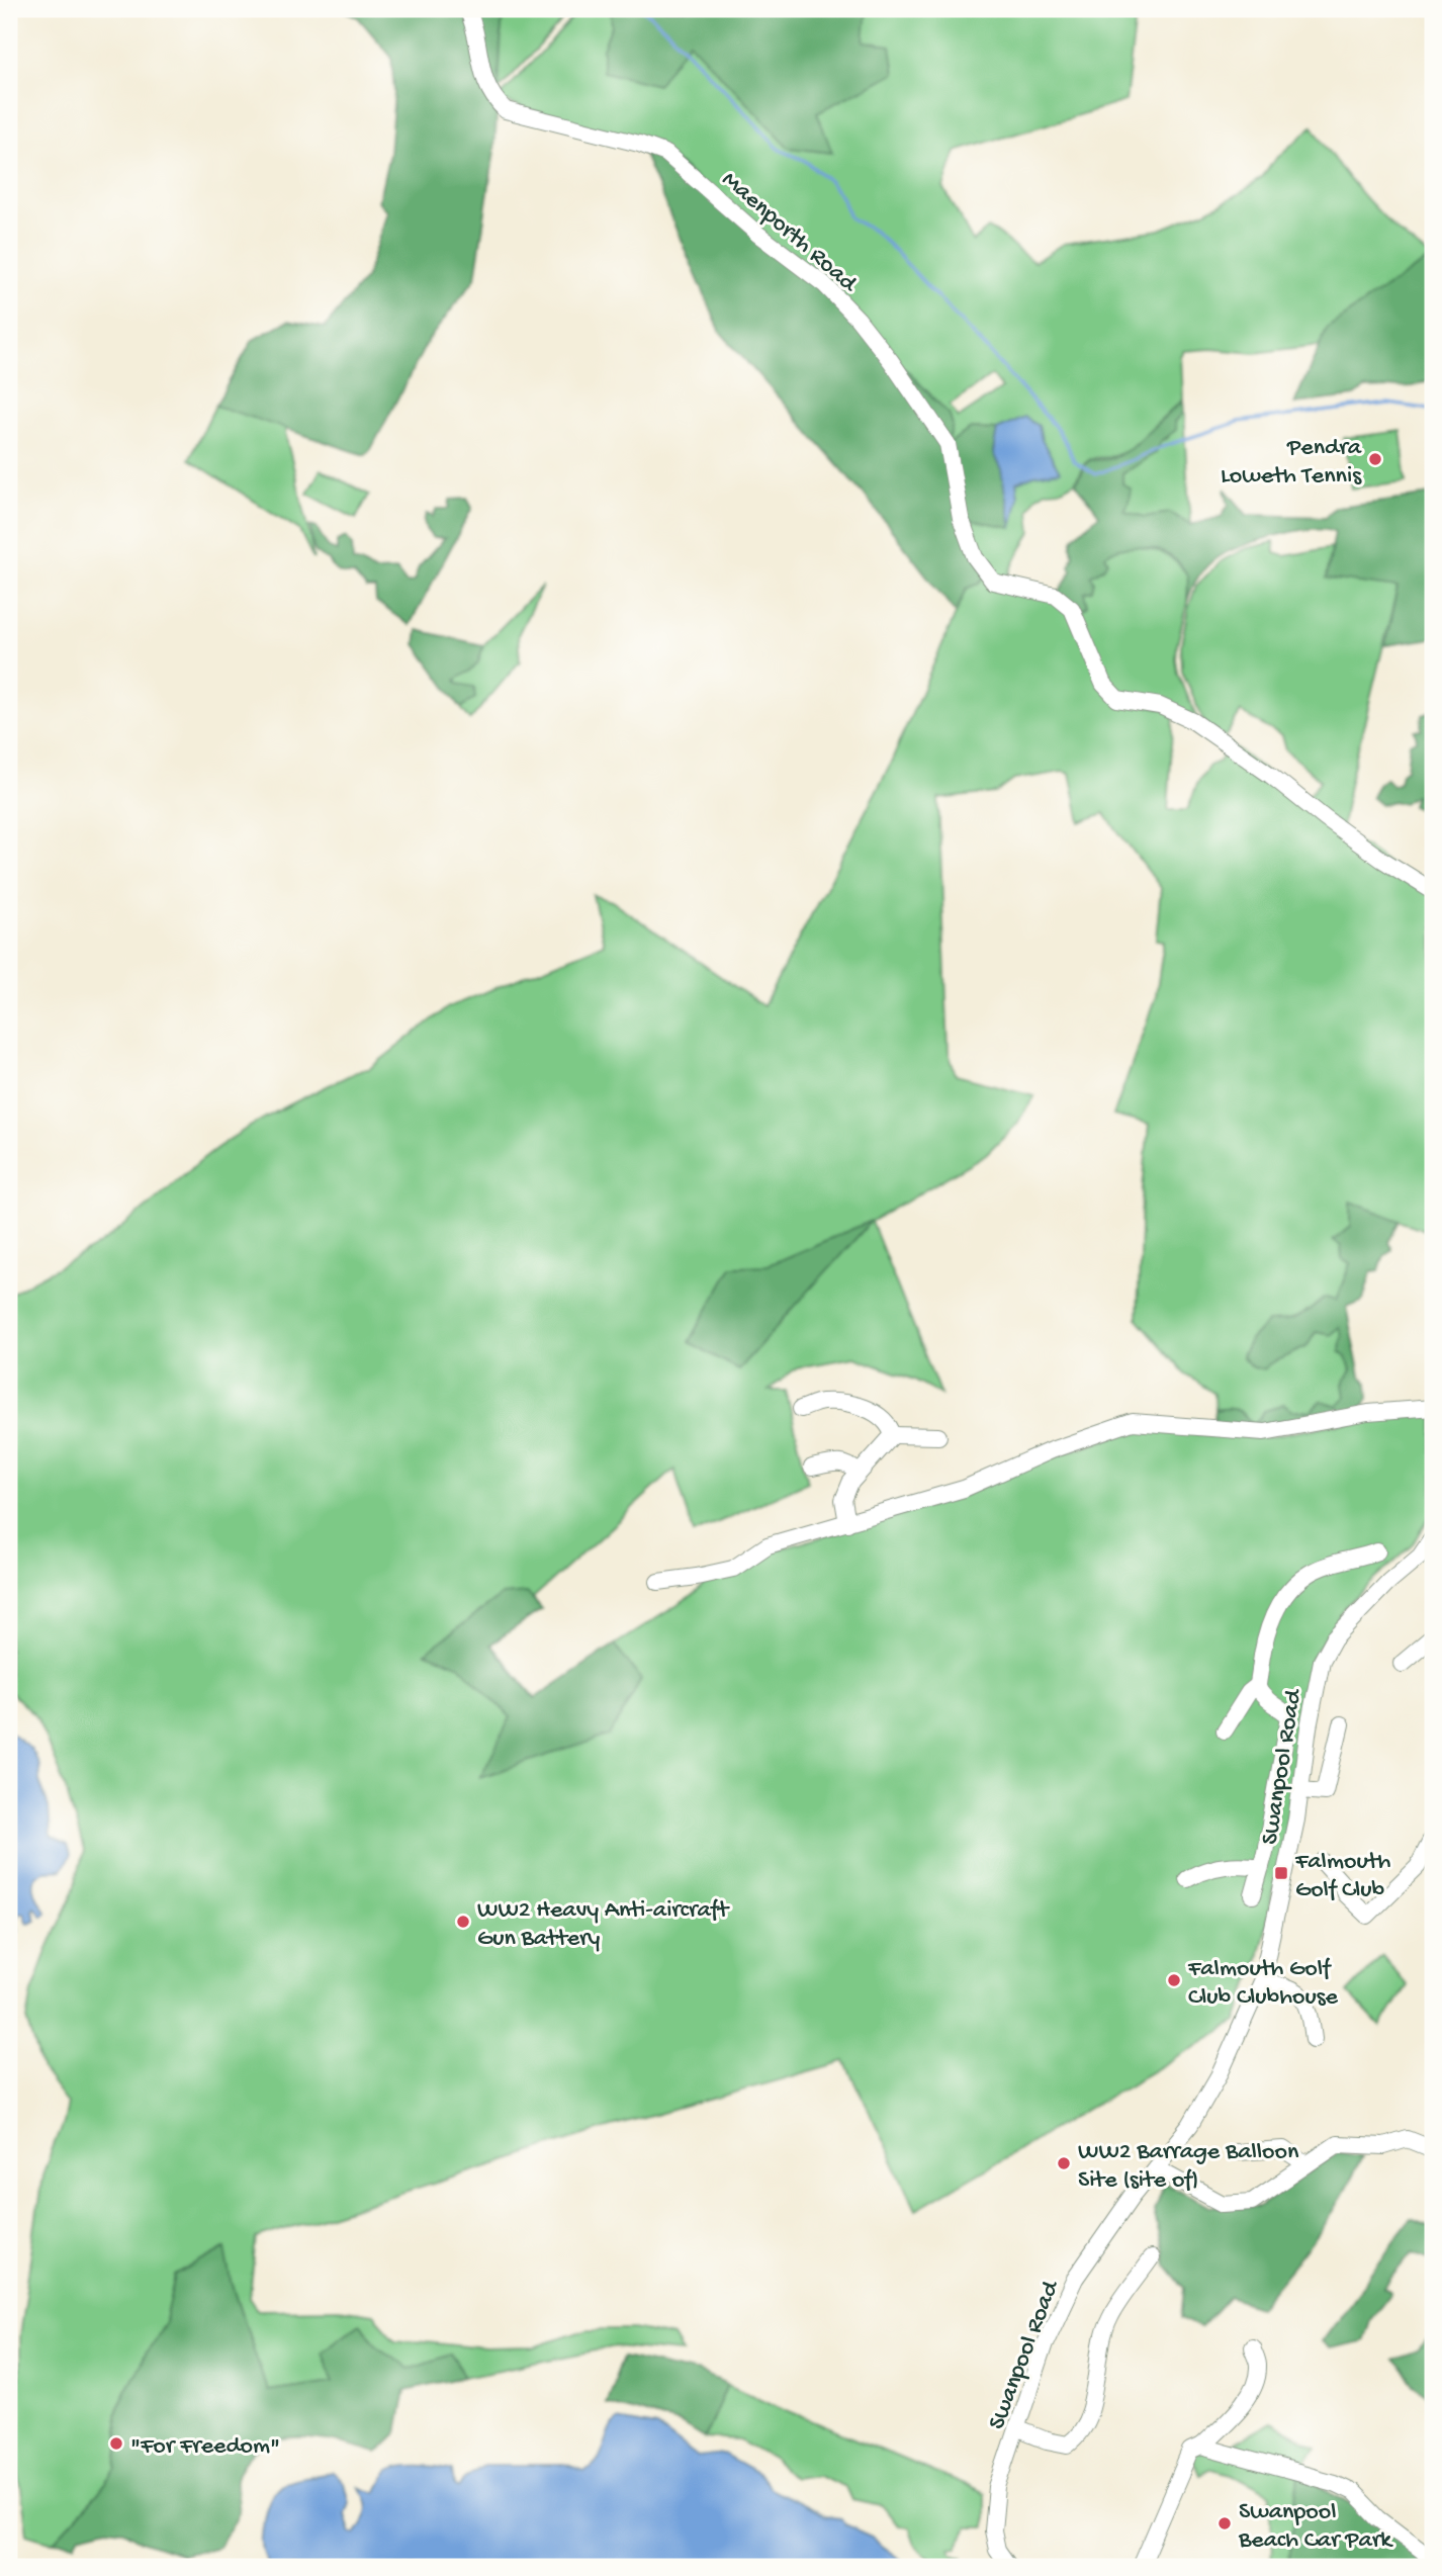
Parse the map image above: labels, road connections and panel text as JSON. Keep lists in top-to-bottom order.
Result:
{
  "streets": {
    "street": ["Maenporth Road", "Swanpool Road"]
  },
  "places": {
    "other": [
      "Pendra Loweth Tennis",
      "WW2 Heavy Anti-aircraft Gun Battery",
      "Falmouth Golf Club Clubhouse",
      "WW2 Barrage Balloon Site (site of)",
      "\"For Freedom\"",
      "Swanpool Beach Car Park"
    ],
    "transit": ["Falmouth Golf Club"]
  }
}
